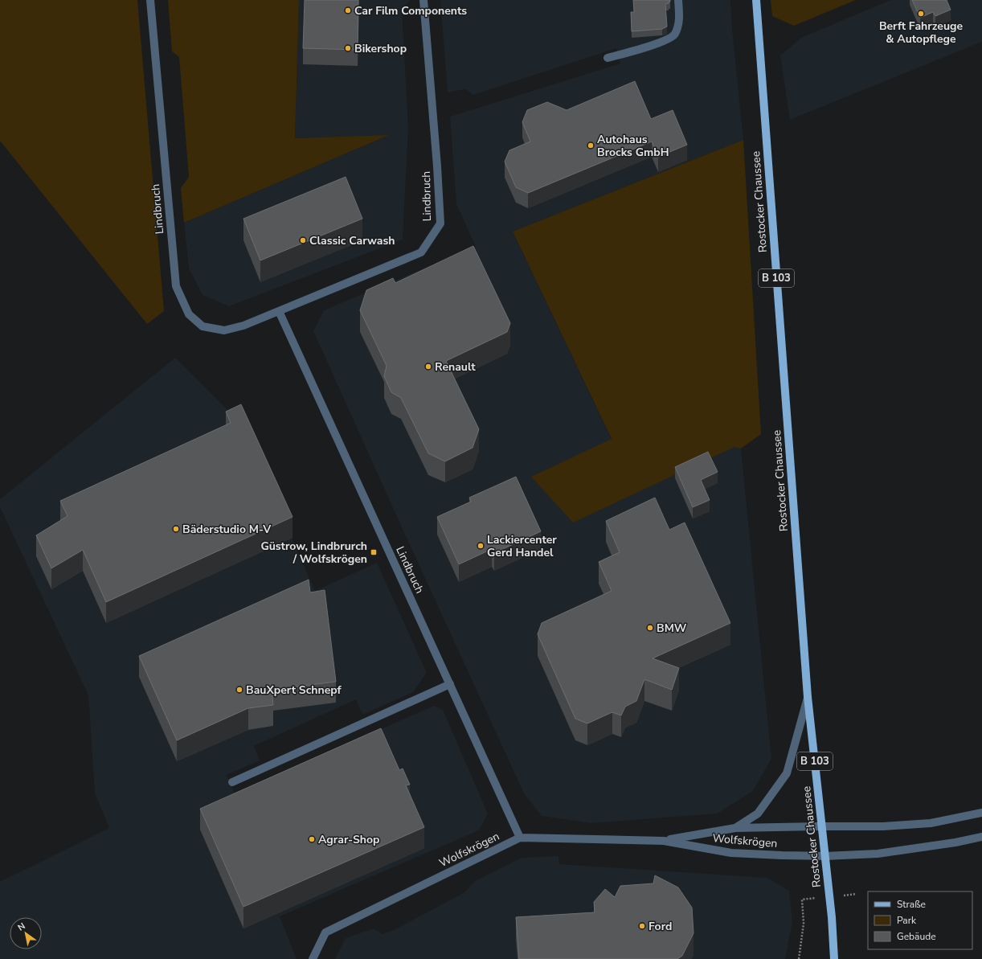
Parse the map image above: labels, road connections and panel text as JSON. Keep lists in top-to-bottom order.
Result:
{
  "streets": {
    "main road": ["Rostocker Chaussee", "B 103"],
    "street": ["Lindbruch", "Wolfskrögen"]
  },
  "crossings": [
    ["Lindbruch", "Wolfskrögen"],
    ["Rostocker Chaussee", "Wolfskrögen"]
  ],
  "places": {
    "other": [
      "Car Film Components",
      "Berft Fahrzeuge & Autopflege",
      "Bikershop",
      "Autohaus Brocks GmbH",
      "Classic Carwash",
      "Renault",
      "Bäderstudio M-V",
      "Lackiercenter Gerd Handel",
      "BMW",
      "BauXpert Schnepf",
      "Agrar-Shop",
      "Ford"
    ],
    "transit": ["Güstrow, Lindbrurch / Wolfskrögen"]
  },
  "legend": ["Straße", "Park", "Gebäude"],
  "north": "top left"
}
